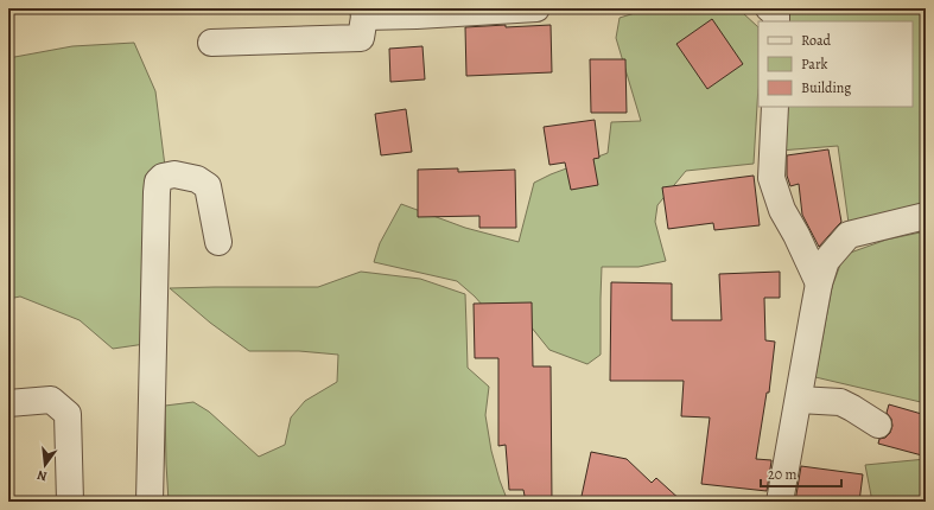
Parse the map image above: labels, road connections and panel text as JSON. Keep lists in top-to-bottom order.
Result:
{
  "legend": ["Road", "Park", "Building"],
  "scale_bar": "20 m",
  "north": "bottom"
}
